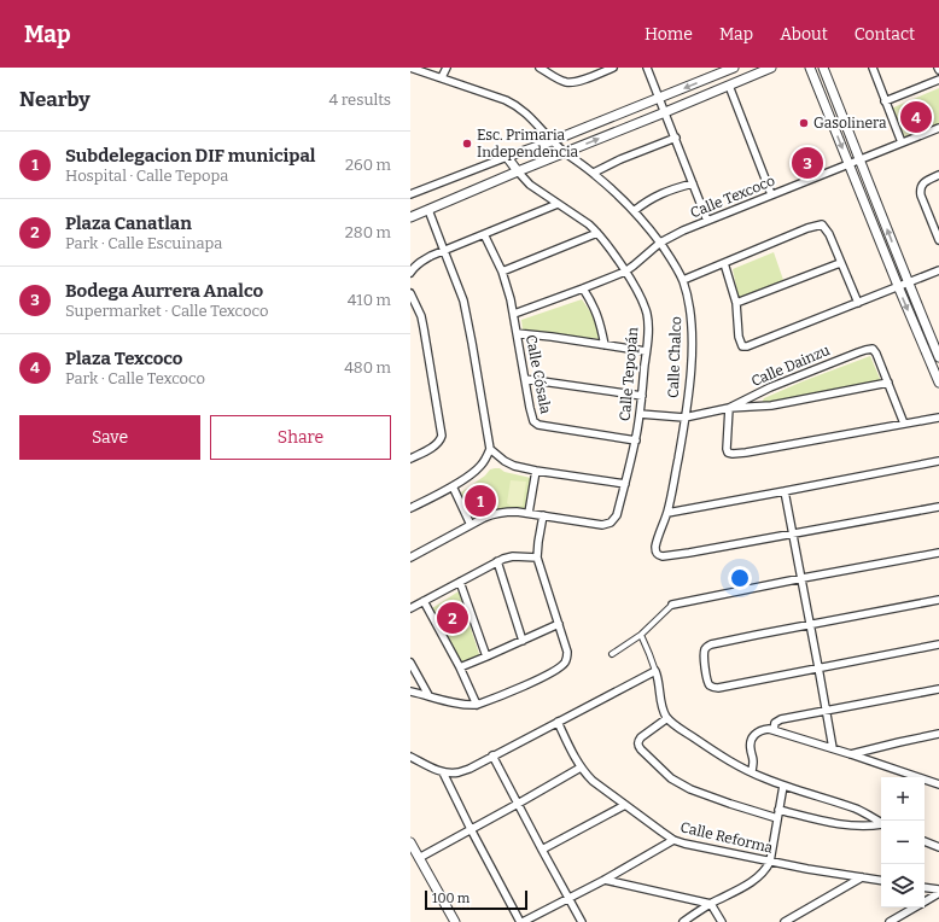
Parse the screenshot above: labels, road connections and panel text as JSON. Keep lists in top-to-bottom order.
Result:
{
  "streets": {
    "street": [
      "Calle Texcoco",
      "Calle Chalco",
      "Calle Dainzu",
      "Calle Cósala",
      "Calle Tepopán",
      "Calle Reforma"
    ]
  },
  "crossings": [
    ["Calle Texcoco", "Calle Chalco"],
    ["Calle Texcoco", "Calle Cósala"],
    ["Calle Texcoco", "Calle Tepopán"],
    ["Calle Chalco", "Calle Dainzu"],
    ["Calle Dainzu", "Calle Tepopán"],
    ["Calle Cósala", "Calle Tepopán"]
  ],
  "places": ["Gasolinera", "Esc. Primaria Independencia"],
  "scale_bar": "100 m",
  "page": {
    "header": "Map",
    "nav": [
      "Home",
      "Map",
      "About",
      "Contact"
    ],
    "heading": ["Nearby", "4 results"],
    "pins": [
      "4",
      "3",
      "1",
      "2"
    ],
    "list": [
      {
        "mark": "1",
        "name": "Subdelegacion DIF municipal",
        "note": "Hospital · Calle Tepopa",
        "value": "260 m"
      },
      {
        "mark": "2",
        "name": "Plaza Canatlan",
        "note": "Park · Calle Escuinapa",
        "value": "280 m"
      },
      {
        "mark": "3",
        "name": "Bodega Aurrera Analco",
        "note": "Supermarket · Calle Texcoco",
        "value": "410 m"
      },
      {
        "mark": "4",
        "name": "Plaza Texcoco",
        "note": "Park · Calle Texcoco",
        "value": "480 m"
      }
    ],
    "buttons": ["Save", "Share"],
    "map_buttons": ["+", "−"],
    "scale": "100 m"
  }
}
